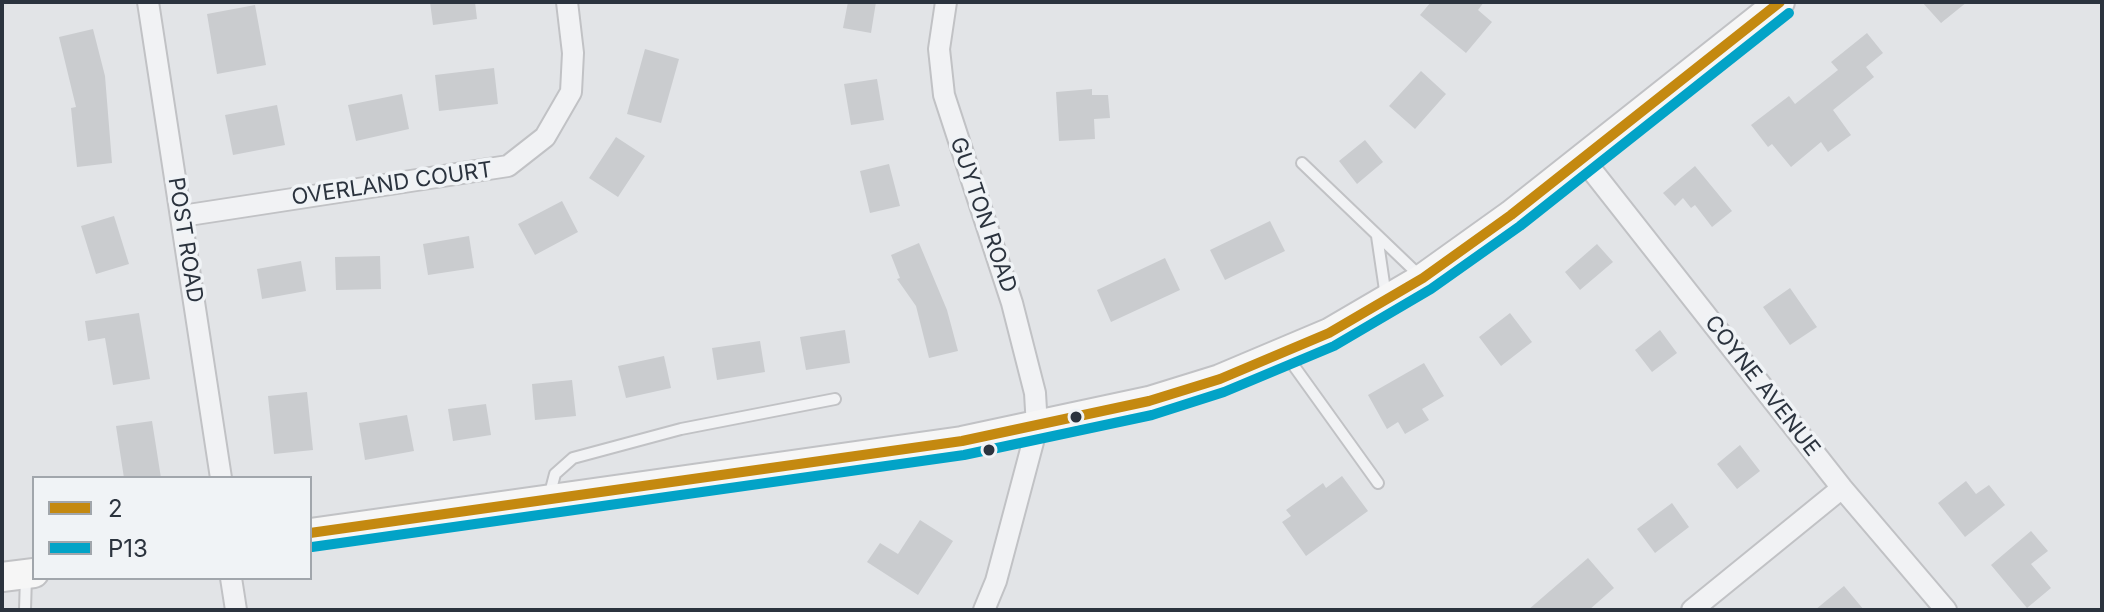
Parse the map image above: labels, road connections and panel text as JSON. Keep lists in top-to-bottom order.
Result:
{
  "streets": {
    "street": [
      "OVERLAND COURT",
      "GUYTON ROAD",
      "POST ROAD",
      "COYNE AVENUE"
    ]
  },
  "crossings": [
    ["OVERLAND COURT", "POST ROAD"]
  ],
  "lines": ["transit line 2", "transit line P13"],
  "legend": ["2", "P13"]
}
